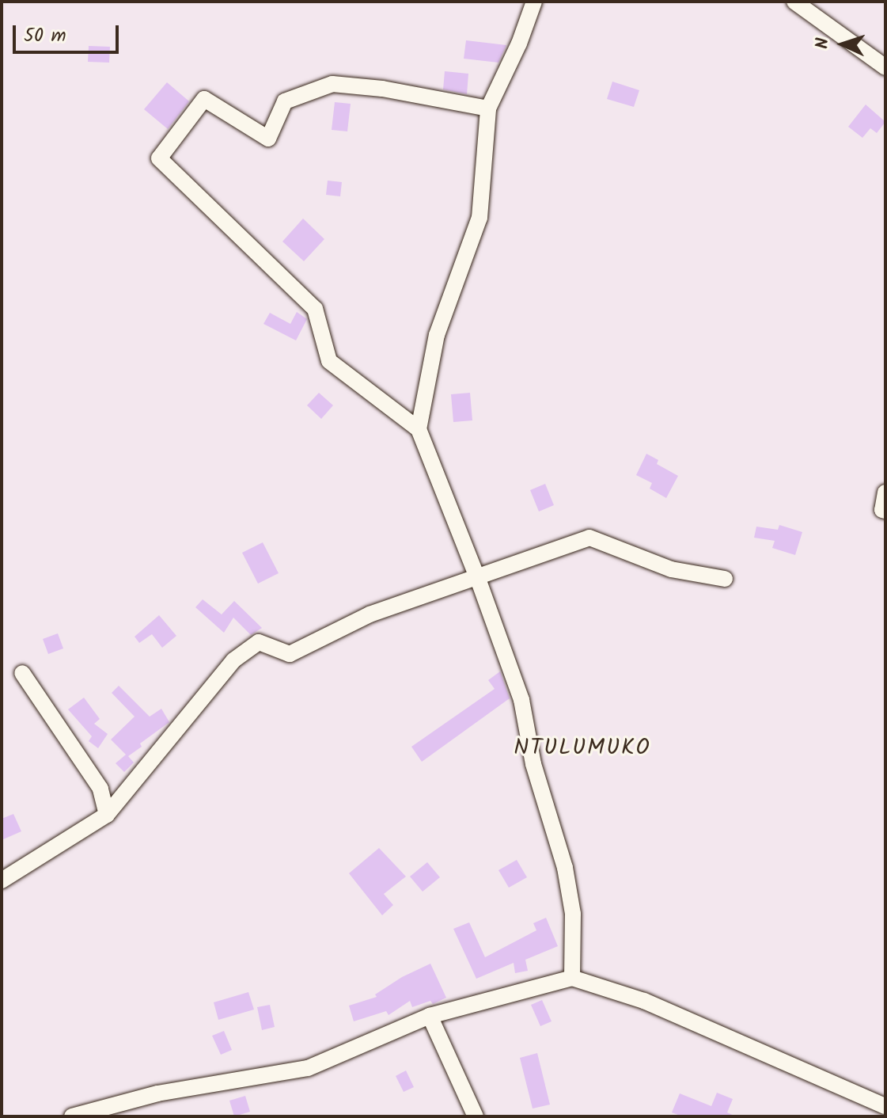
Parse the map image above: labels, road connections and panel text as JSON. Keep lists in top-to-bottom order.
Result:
{
  "districts": ["NTULUMUKO"],
  "scale_bar": "50 m",
  "north": "left"
}
